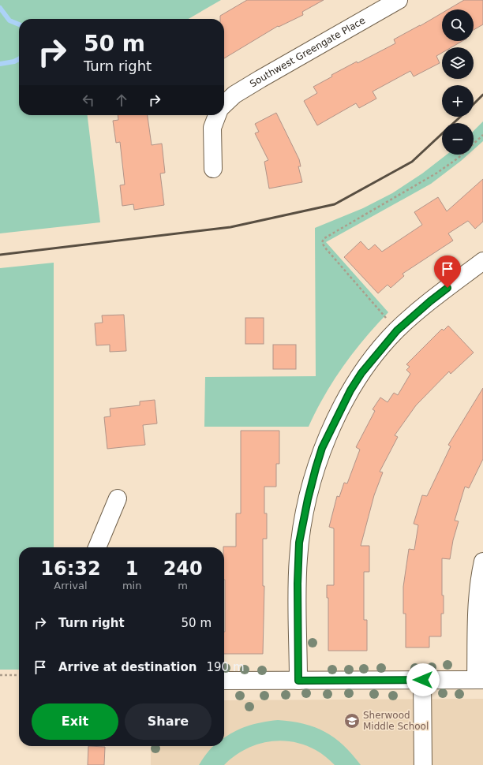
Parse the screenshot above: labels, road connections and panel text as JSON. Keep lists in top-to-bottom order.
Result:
{
  "streets": {
    "street": ["Southwest Greengate Place"]
  },
  "places": {
    "school or university": ["Sherwood Middle School"]
  },
  "page": {
    "map_buttons": ["+", "−"],
    "turn": ["50 m", "Turn right"],
    "eta": [
      "16:32",
      "Arrival",
      "1",
      "min",
      "240",
      "m"
    ],
    "list": [
      {
        "name": "Turn right",
        "value": "50 m"
      },
      {
        "name": "Arrive at destination",
        "value": "190 m"
      }
    ],
    "buttons": ["Exit", "Share"]
  }
}
